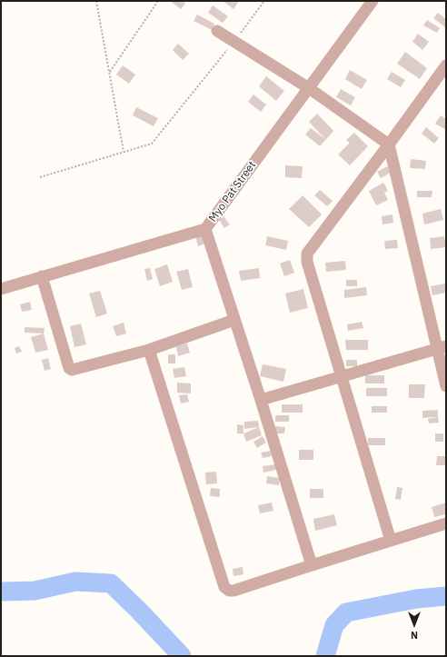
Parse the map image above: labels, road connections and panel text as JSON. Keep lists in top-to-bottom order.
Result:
{
  "streets": {
    "street": ["Myo Pat Street"]
  },
  "north": "bottom"
}
